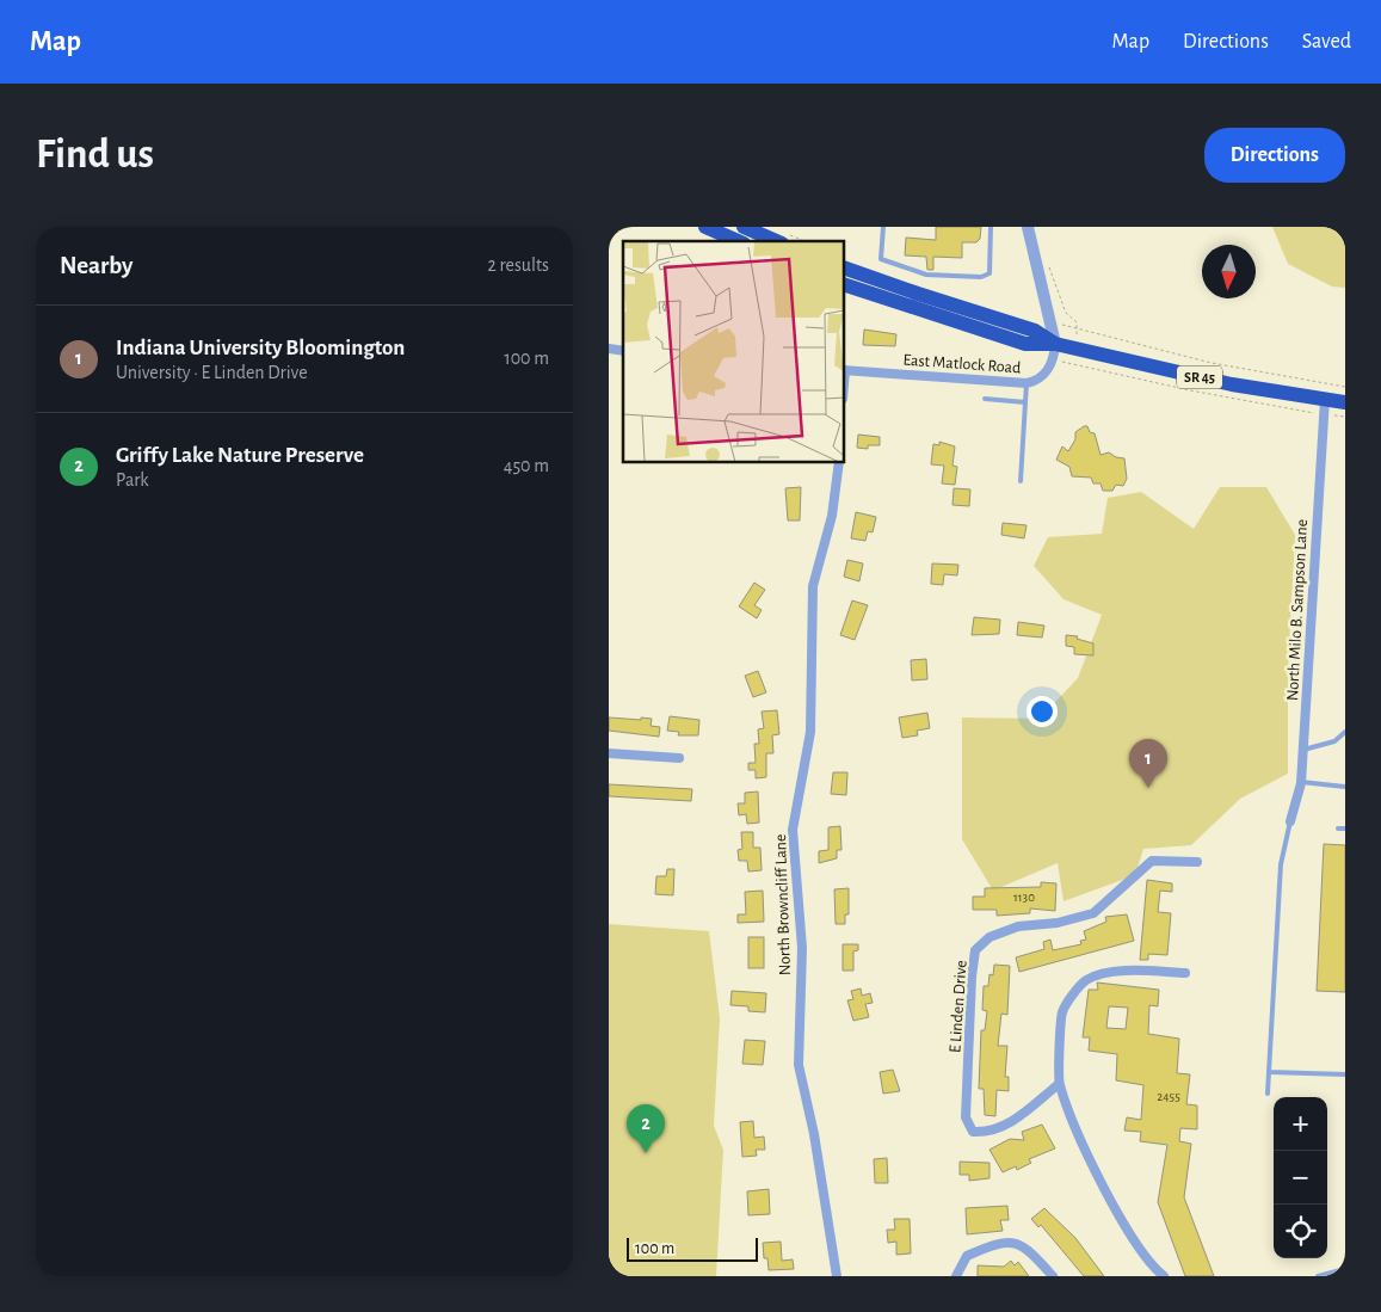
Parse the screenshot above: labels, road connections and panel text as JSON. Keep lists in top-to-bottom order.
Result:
{
  "streets": {
    "highway": ["SR 45"],
    "street": [
      "East Matlock Road",
      "North Milo B. Sampson Lane",
      "North Browncliff Lane",
      "E Linden Drive"
    ]
  },
  "crossings": [
    ["East Matlock Road", "SR 45"],
    ["SR 45", "North Milo B. Sampson Lane"]
  ],
  "house_numbers": ["1130", "2455"],
  "scale_bar": "100 m",
  "north": "bottom",
  "page": {
    "header": "Map",
    "nav": ["Map", "Directions", "Saved"],
    "buttons": "Directions",
    "title": "Find us",
    "heading": ["Nearby", "2 results"],
    "list": [
      {
        "mark": "1",
        "name": "Indiana University Bloomington",
        "note": "University · E Linden Drive",
        "value": "100 m"
      },
      {
        "mark": "2",
        "name": "Griffy Lake Nature Preserve",
        "note": "Park",
        "value": "450 m"
      }
    ],
    "pins": ["1", "2"],
    "map_buttons": ["+", "−"],
    "scale": "100 m"
  }
}
